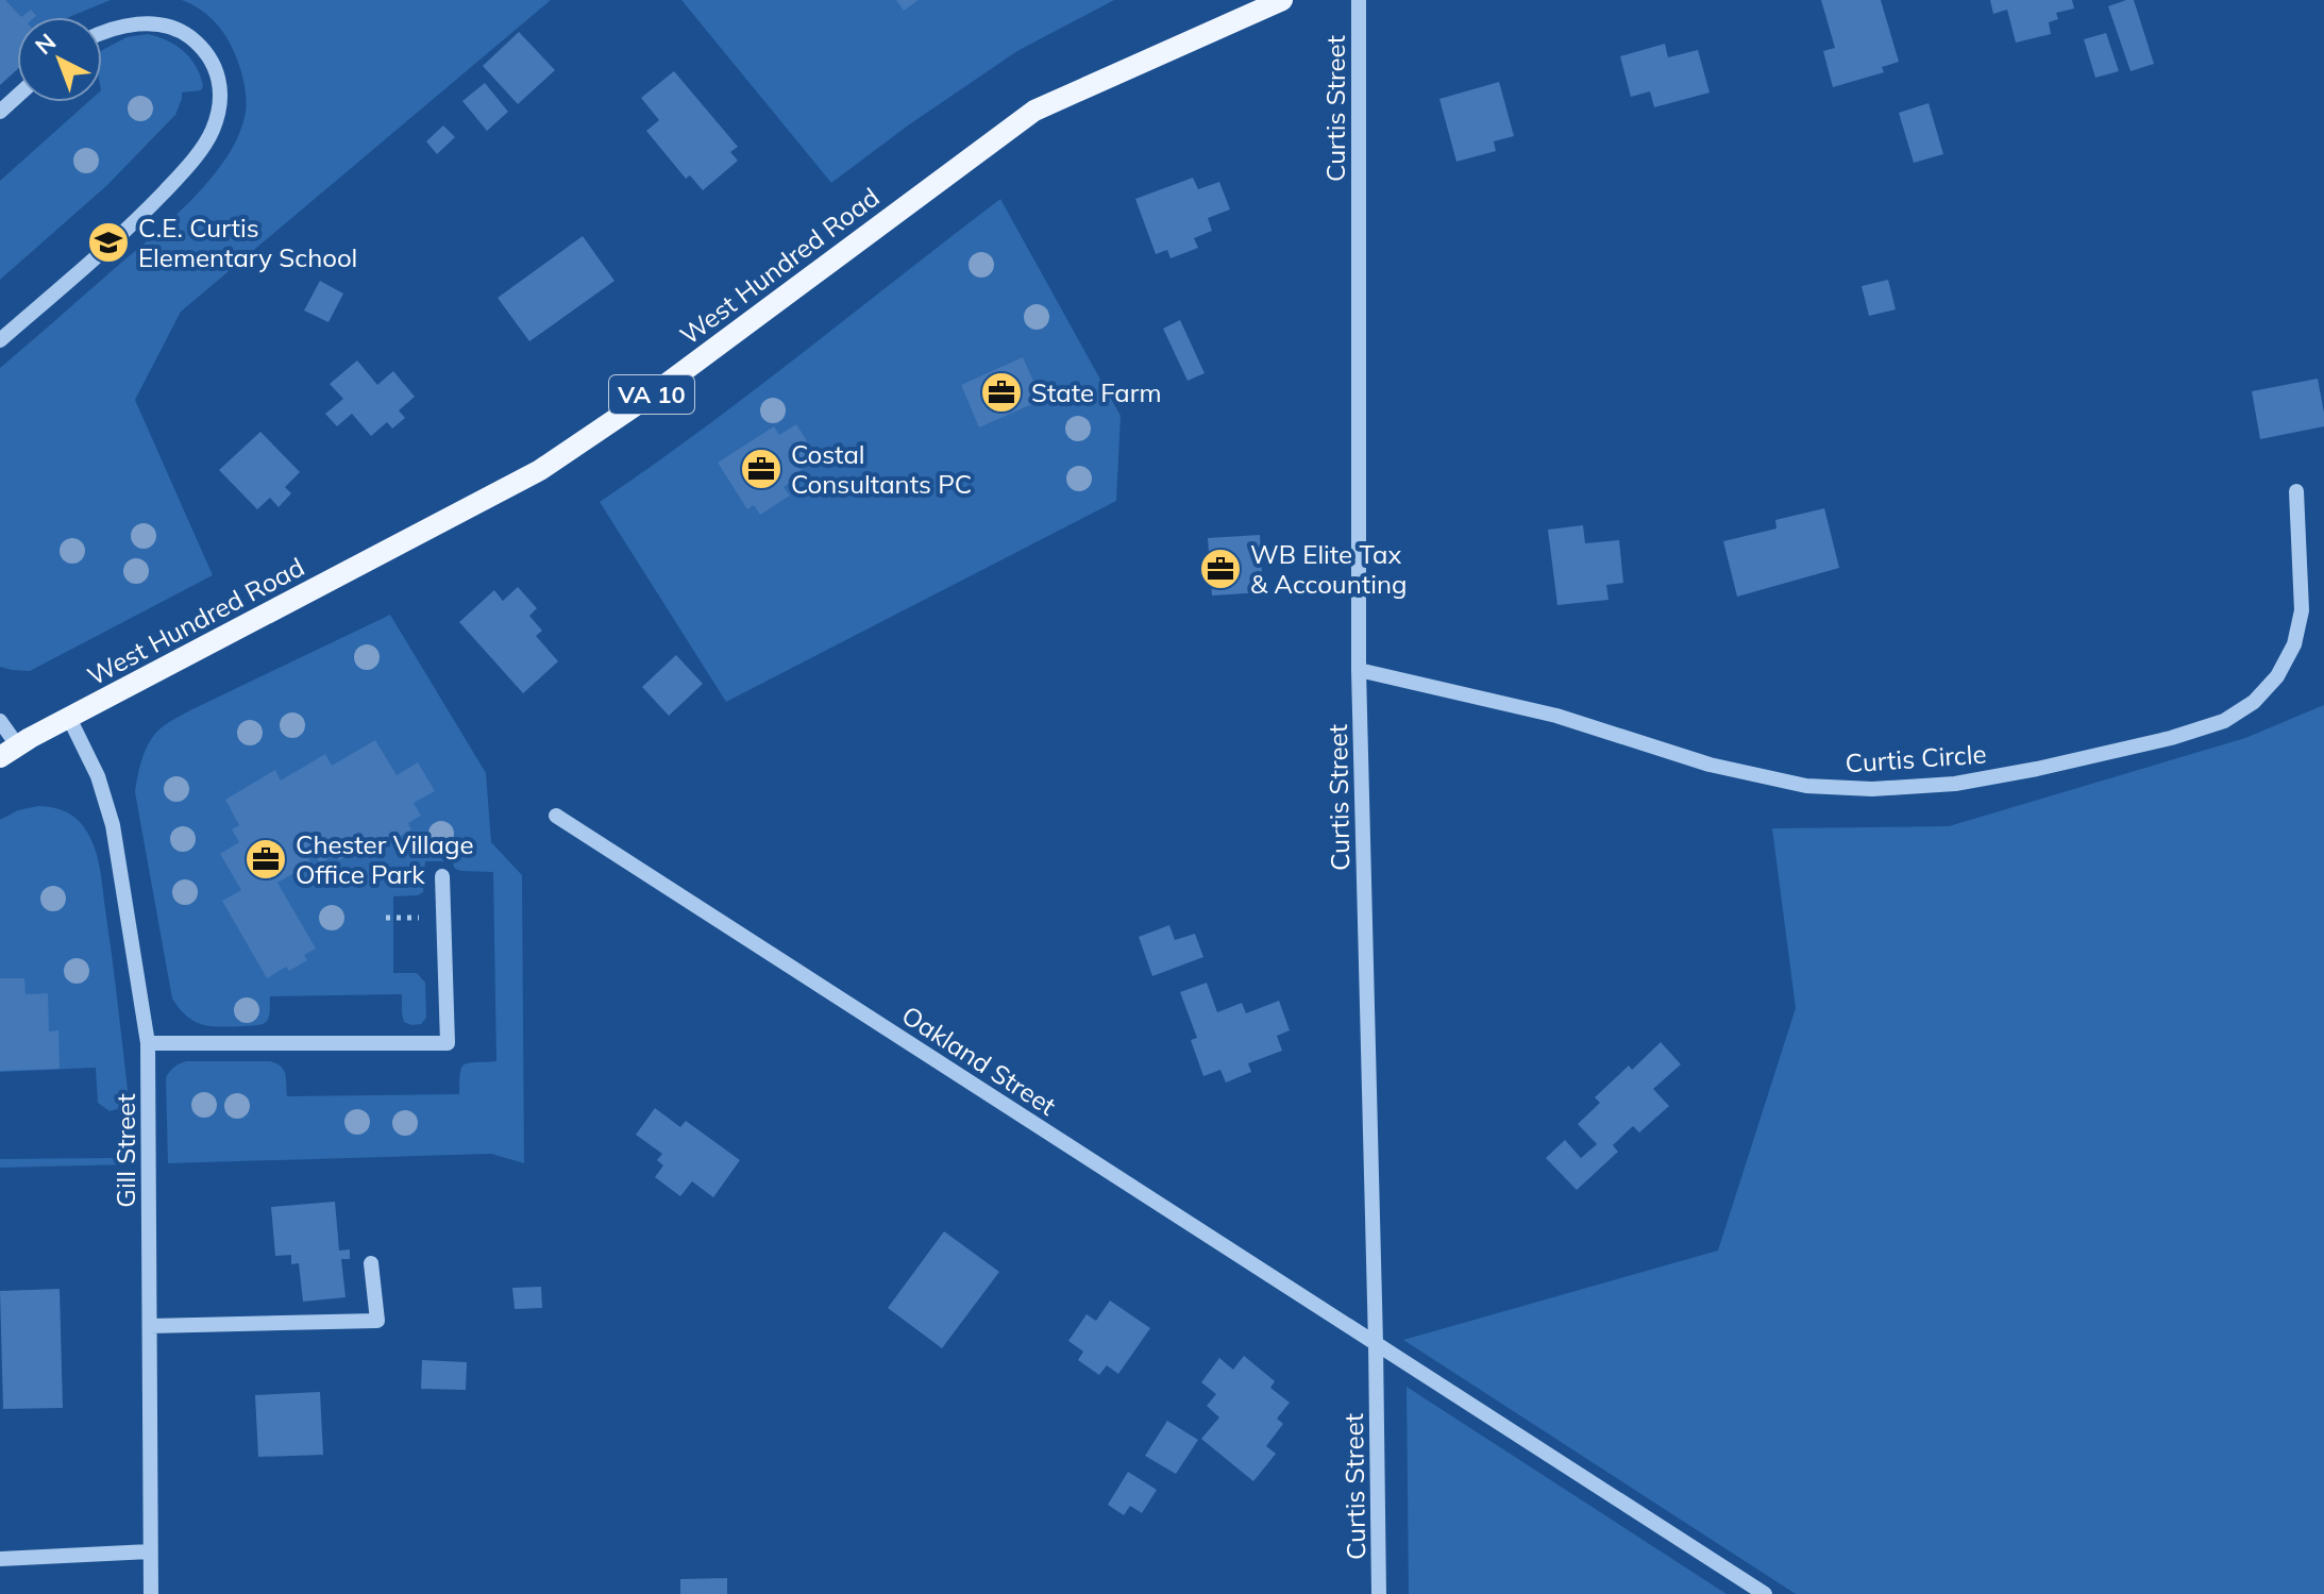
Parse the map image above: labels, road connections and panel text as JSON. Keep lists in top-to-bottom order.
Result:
{
  "streets": {
    "main road": ["West Hundred Road", "VA 10"],
    "street": [
      "Curtis Street",
      "Curtis Circle",
      "Oakland Street",
      "Gill Street"
    ]
  },
  "crossings": [
    ["Curtis Street", "Curtis Circle"],
    ["Curtis Street", "Oakland Street"],
    ["West Hundred Road", "Gill Street"]
  ],
  "places": {
    "school or university": ["C.E. Curtis Elementary School"],
    "office": [
      "State Farm",
      "Costal Consultants PC",
      "WB Elite Tax & Accounting",
      "Chester Village Office Park"
    ]
  },
  "north": "top left"
}
